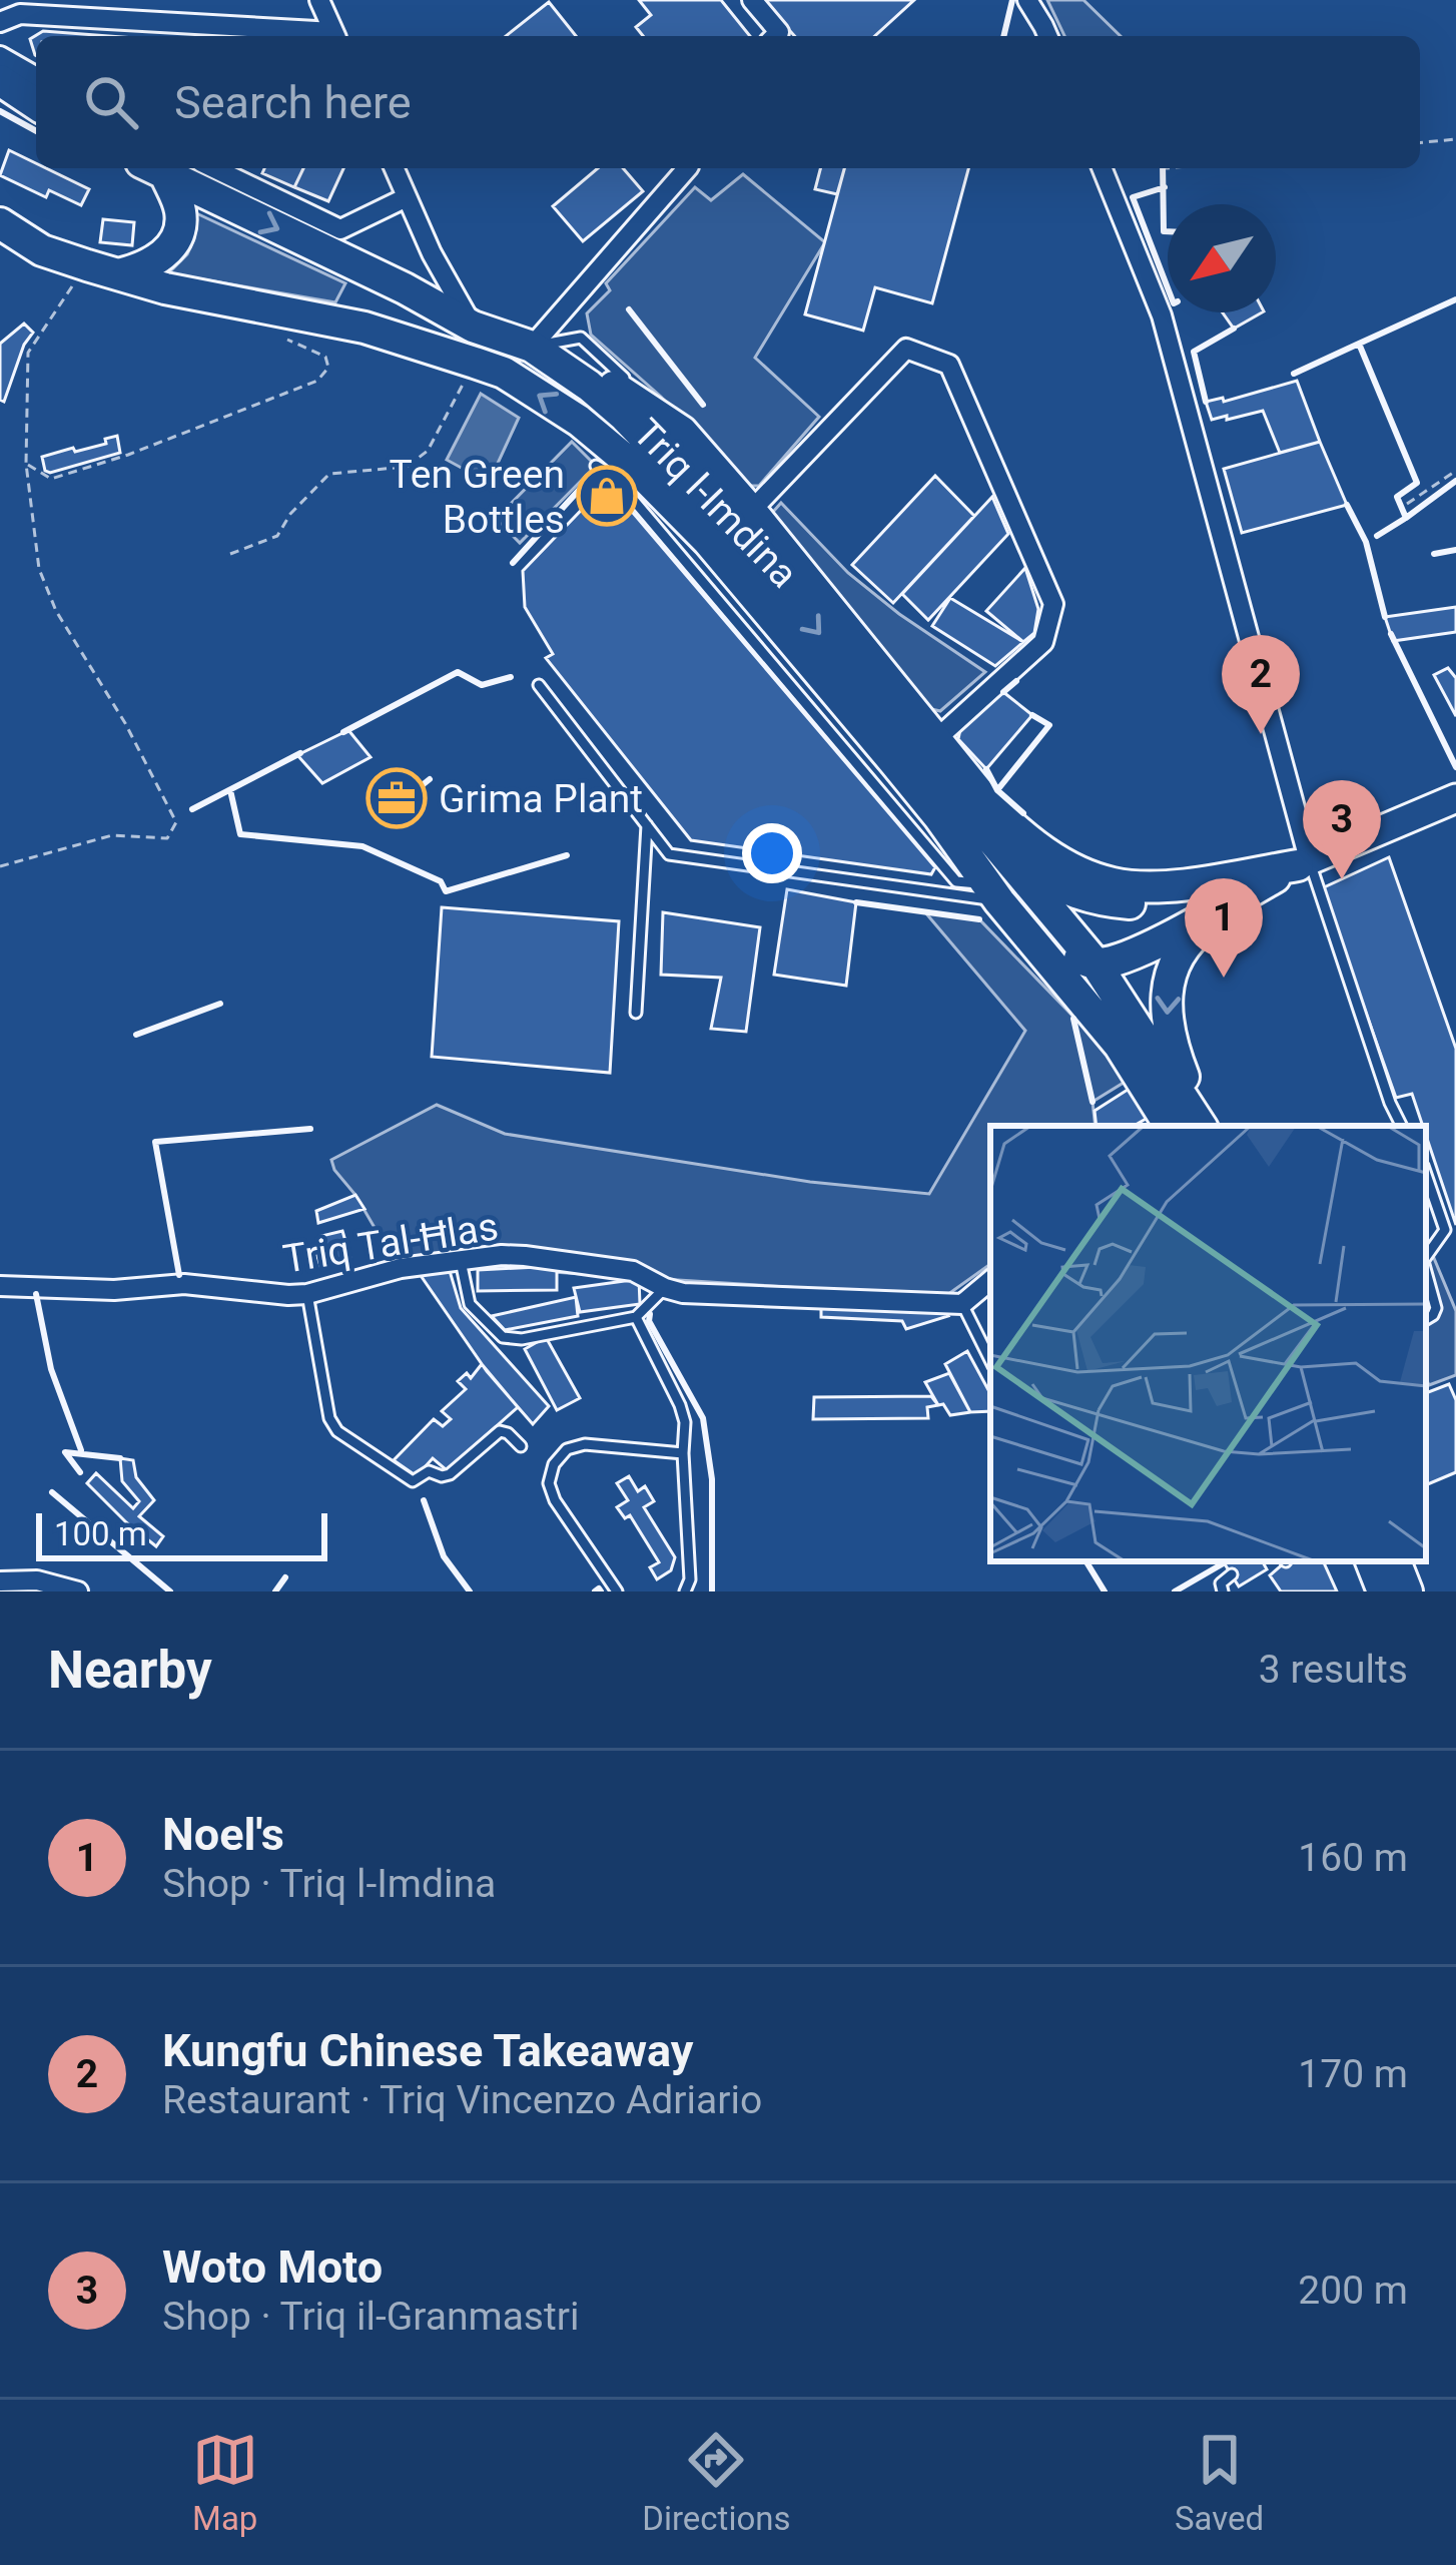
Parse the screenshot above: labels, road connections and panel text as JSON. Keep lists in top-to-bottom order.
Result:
{
  "streets": {
    "highway": ["Triq l-Imdina"],
    "street": ["Triq Tal-Ħlas"]
  },
  "places": {
    "shop": ["Ten Green Bottles"],
    "office": ["Grima Plant"]
  },
  "scale_bar": "100 m",
  "north": "bottom left",
  "page": {
    "search": "Search here",
    "pins": ["2", "3", "1"],
    "scale": "100 m",
    "heading": ["Nearby", "3 results"],
    "list": [
      {
        "mark": "1",
        "name": "Noel's",
        "note": "Shop · Triq l-Imdina",
        "value": "160 m"
      },
      {
        "mark": "2",
        "name": "Kungfu Chinese Takeaway",
        "note": "Restaurant · Triq Vincenzo Adriario",
        "value": "170 m"
      },
      {
        "mark": "3",
        "name": "Woto Moto",
        "note": "Shop · Triq il-Granmastri",
        "value": "200 m"
      }
    ],
    "nav": ["Map", "Directions", "Saved"]
  }
}
